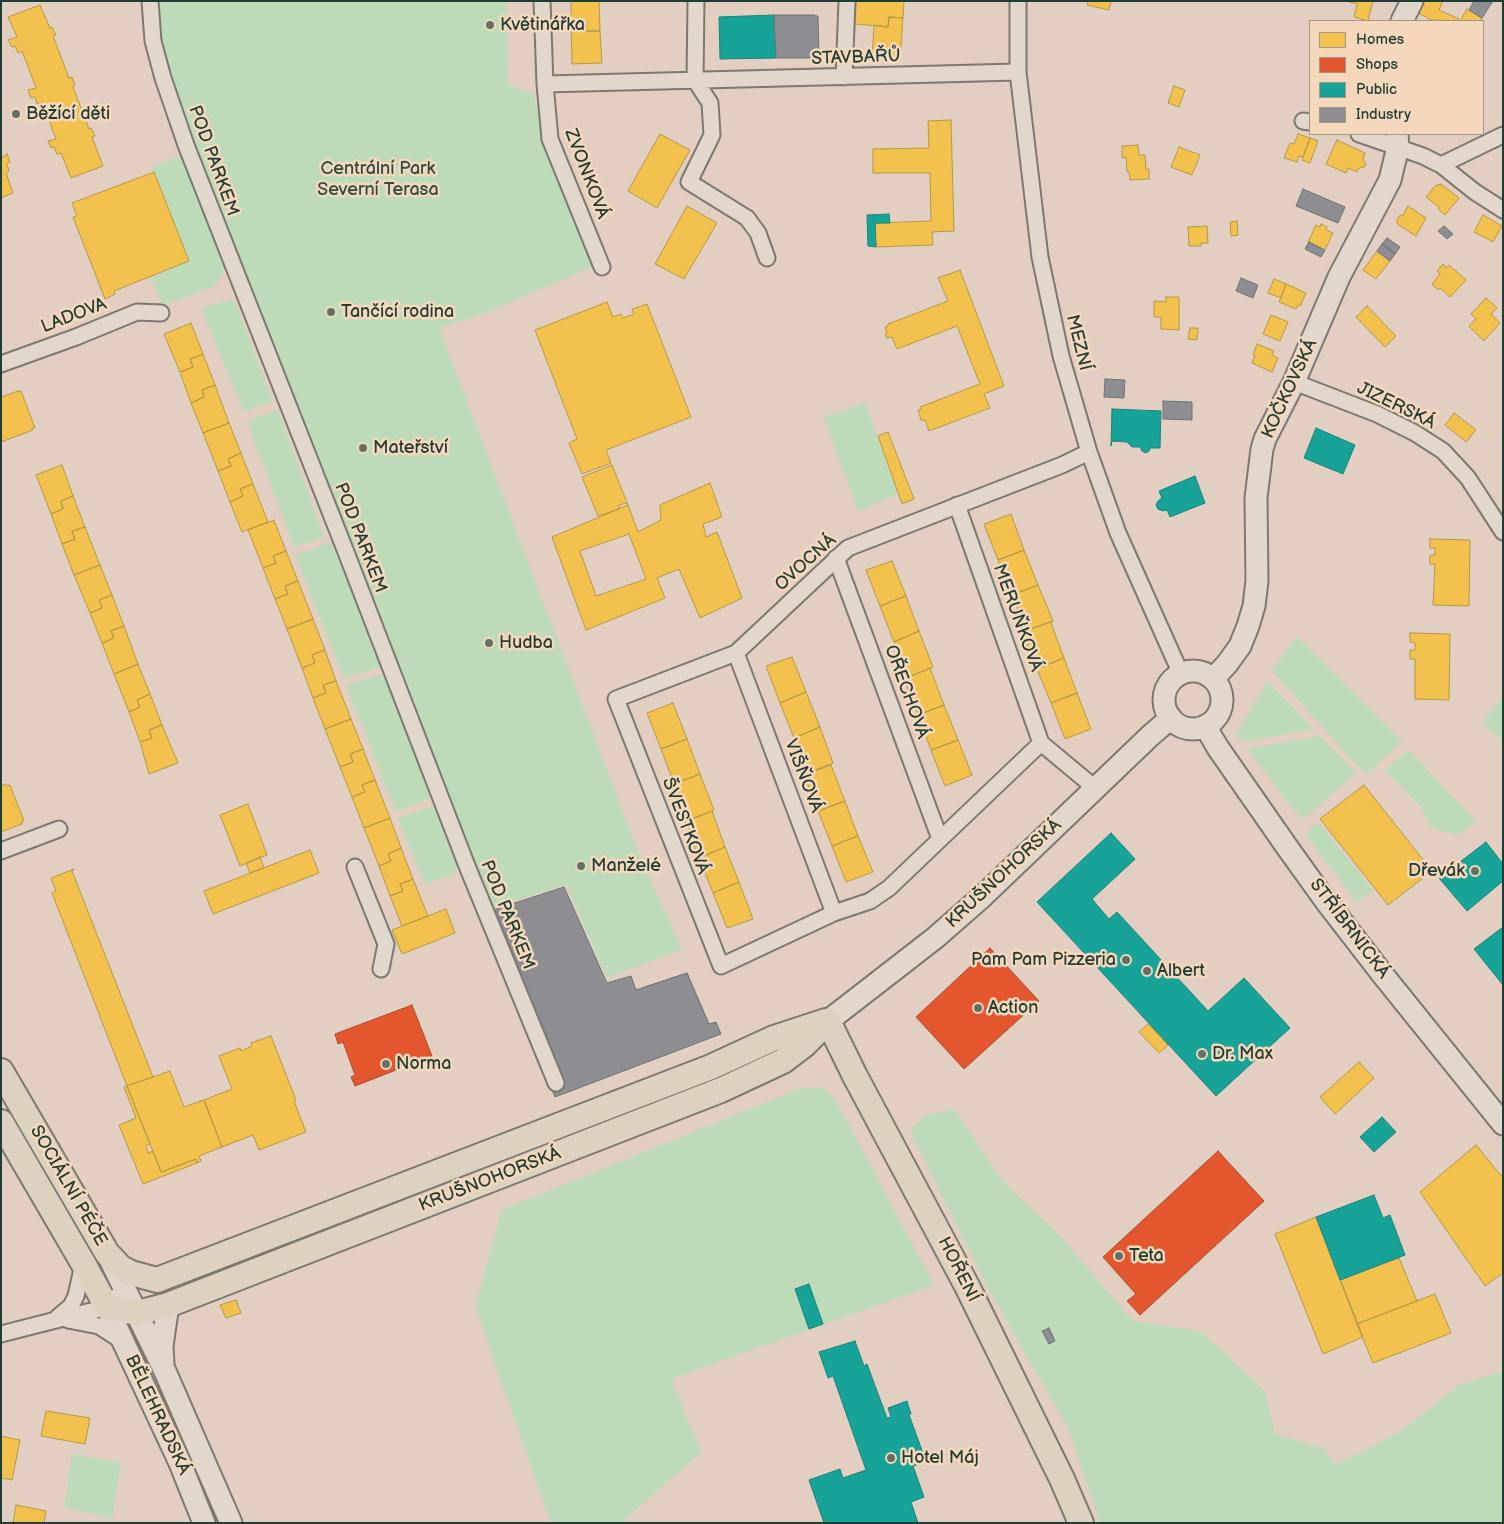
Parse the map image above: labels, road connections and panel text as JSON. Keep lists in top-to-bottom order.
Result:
{
  "streets": {
    "main road": ["KRUŠNOHORSKÁ", "SOCIÁLNÍ PÉČE", "HOŘENÍ"],
    "street": [
      "STAVBAŘŮ",
      "POD PARKEM",
      "ZVONKOVÁ",
      "LADOVA",
      "MEZNÍ",
      "KOČKOVSKÁ",
      "JIZERSKÁ",
      "OVOCNÁ",
      "MERUŇKOVÁ",
      "OŘECHOVÁ",
      "VIŠŇOVÁ",
      "ŠVESTKOVÁ",
      "STŘÍBRNICKÁ",
      "BĚLEHRADSKÁ"
    ]
  },
  "crossings": [
    ["STAVBAŘŮ", "ZVONKOVÁ"],
    ["STAVBAŘŮ", "MEZNÍ"],
    ["MEZNÍ", "KOČKOVSKÁ"],
    ["MEZNÍ", "OVOCNÁ"],
    ["MEZNÍ", "KRUŠNOHORSKÁ"],
    ["MEZNÍ", "STŘÍBRNICKÁ"],
    ["KOČKOVSKÁ", "JIZERSKÁ"],
    ["KOČKOVSKÁ", "KRUŠNOHORSKÁ"],
    ["KOČKOVSKÁ", "STŘÍBRNICKÁ"],
    ["OVOCNÁ", "MERUŇKOVÁ"],
    ["OVOCNÁ", "OŘECHOVÁ"],
    ["OVOCNÁ", "VIŠŇOVÁ"],
    ["OVOCNÁ", "ŠVESTKOVÁ"],
    ["VIŠŇOVÁ", "ŠVESTKOVÁ"],
    ["KRUŠNOHORSKÁ", "STŘÍBRNICKÁ"],
    ["KRUŠNOHORSKÁ", "SOCIÁLNÍ PÉČE"],
    ["KRUŠNOHORSKÁ", "HOŘENÍ"],
    ["KRUŠNOHORSKÁ", "BĚLEHRADSKÁ"],
    ["SOCIÁLNÍ PÉČE", "BĚLEHRADSKÁ"]
  ],
  "parks": ["Centrální Park Severní Terasa"],
  "places": [
    "Květinářka",
    "Běžící děti",
    "Tančící rodina",
    "Mateřství",
    "Hudba",
    "Manželé",
    "Dřevák",
    "Pam Pam Pizzeria",
    "Albert",
    "Action",
    "Dr. Max",
    "Norma",
    "Teta",
    "Hotel Máj"
  ],
  "legend": [
    "Homes",
    "Shops",
    "Public",
    "Industry"
  ]
}
